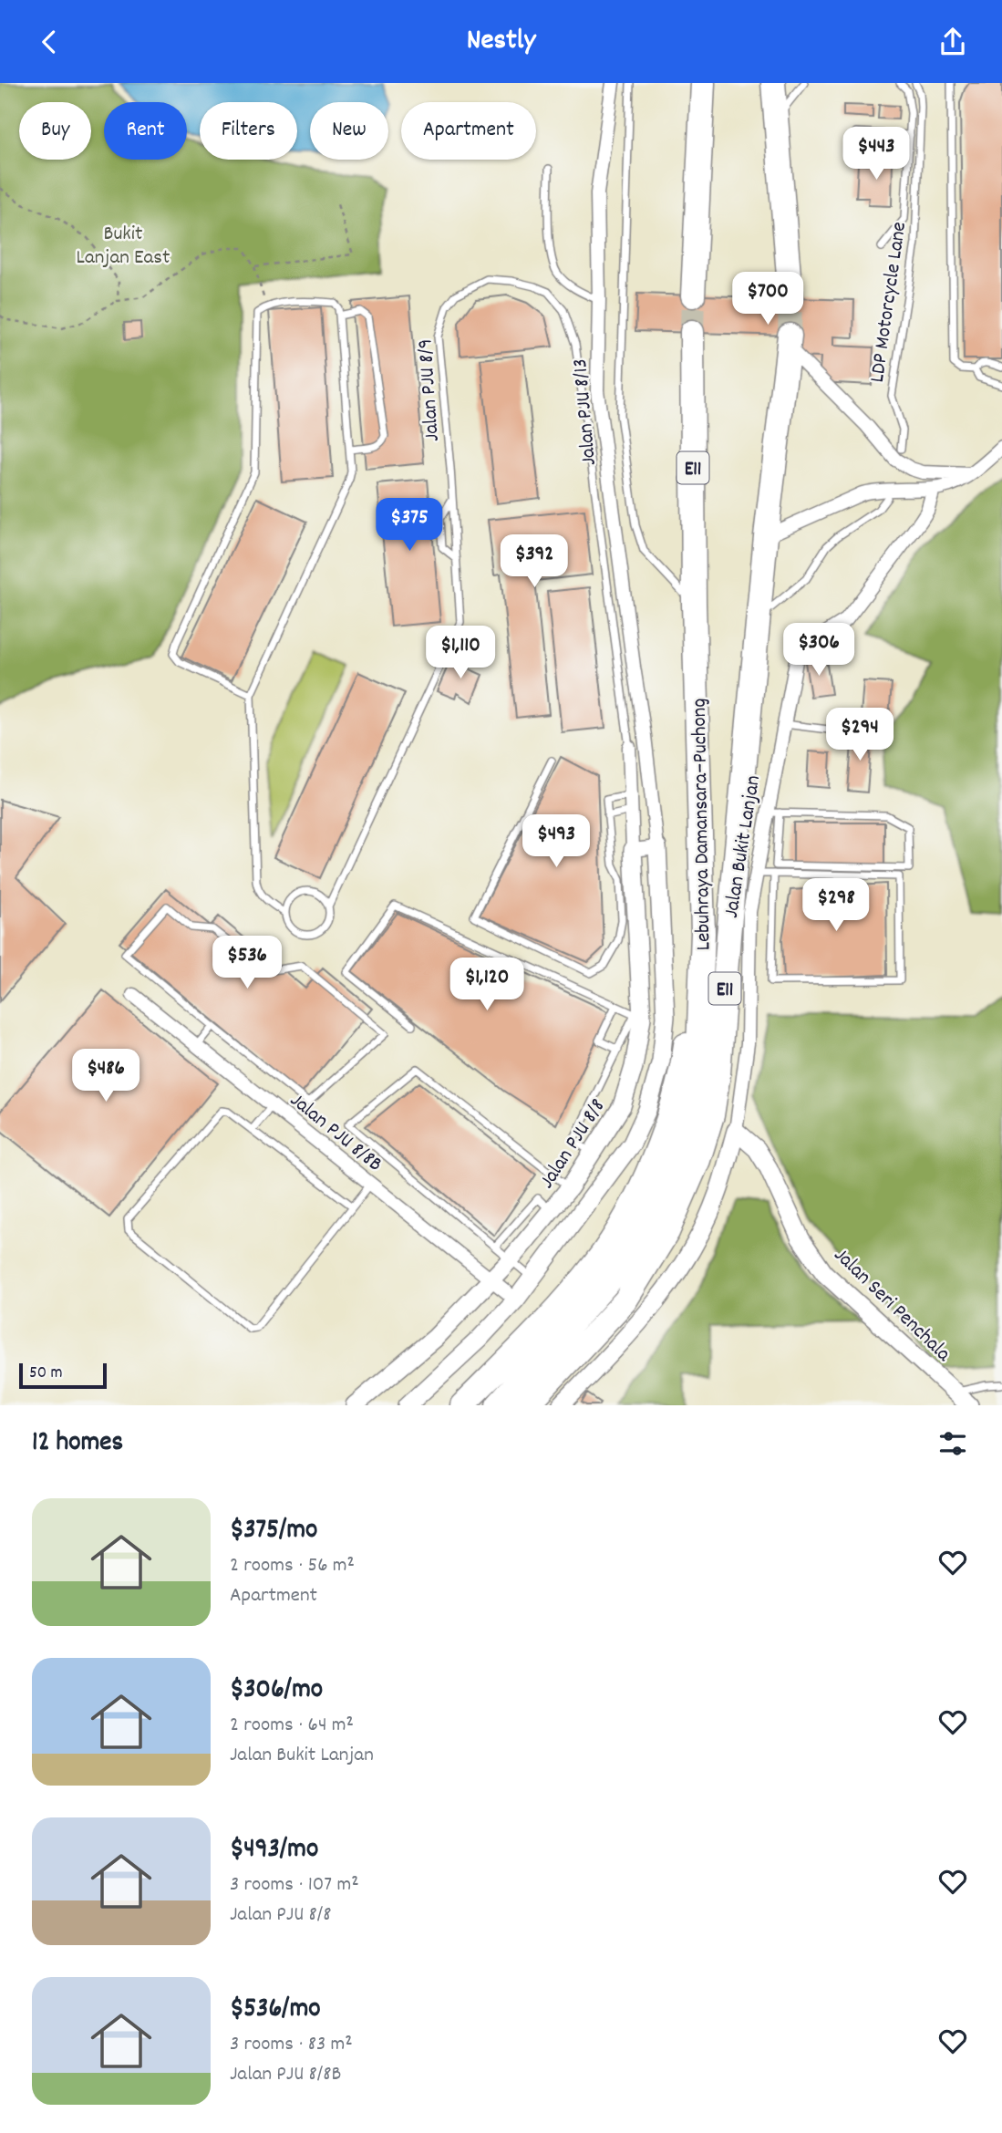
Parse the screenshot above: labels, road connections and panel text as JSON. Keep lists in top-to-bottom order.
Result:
{
  "streets": {
    "highway": ["E11", "Lebuhraya Damansara–Puchong"],
    "street": [
      "Jalan PJU 8/13",
      "Jalan Bukit Lanjan",
      "Jalan PJU 8/8B",
      "Jalan PJU 8/8",
      "Jalan Seri Penchala"
    ],
    "lane": ["LDP Motorcycle Lane", "Jalan PJU 8/9"]
  },
  "crossings": [
    ["Jalan PJU 8/9", "Jalan PJU 8/8"],
    ["Jalan Bukit Lanjan", "Jalan Seri Penchala"],
    ["Jalan PJU 8/8B", "Jalan PJU 8/8"]
  ],
  "parks": ["Bukit Lanjan East"],
  "scale_bar": "50 m",
  "page": {
    "header": "Nestly",
    "chip": [
      "Buy",
      "Rent",
      "Filters",
      "New",
      "Apartment"
    ],
    "price": [
      "$443",
      "$700",
      "$375",
      "$392",
      "$306",
      "$1,110",
      "$294",
      "$493",
      "$298",
      "$536",
      "$1,120",
      "$486"
    ],
    "scale": "50 m",
    "heading": "12 homes",
    "list": [
      {
        "name": "$375/mo",
        "note": "2 rooms · 56 m² · Apartment"
      },
      {
        "name": "$306/mo",
        "note": "2 rooms · 64 m² · Jalan Bukit Lanjan"
      },
      {
        "name": "$493/mo",
        "note": "3 rooms · 107 m² · Jalan PJU 8/8"
      },
      {
        "name": "$536/mo",
        "note": "3 rooms · 83 m² · Jalan PJU 8/8B"
      }
    ]
  }
}
